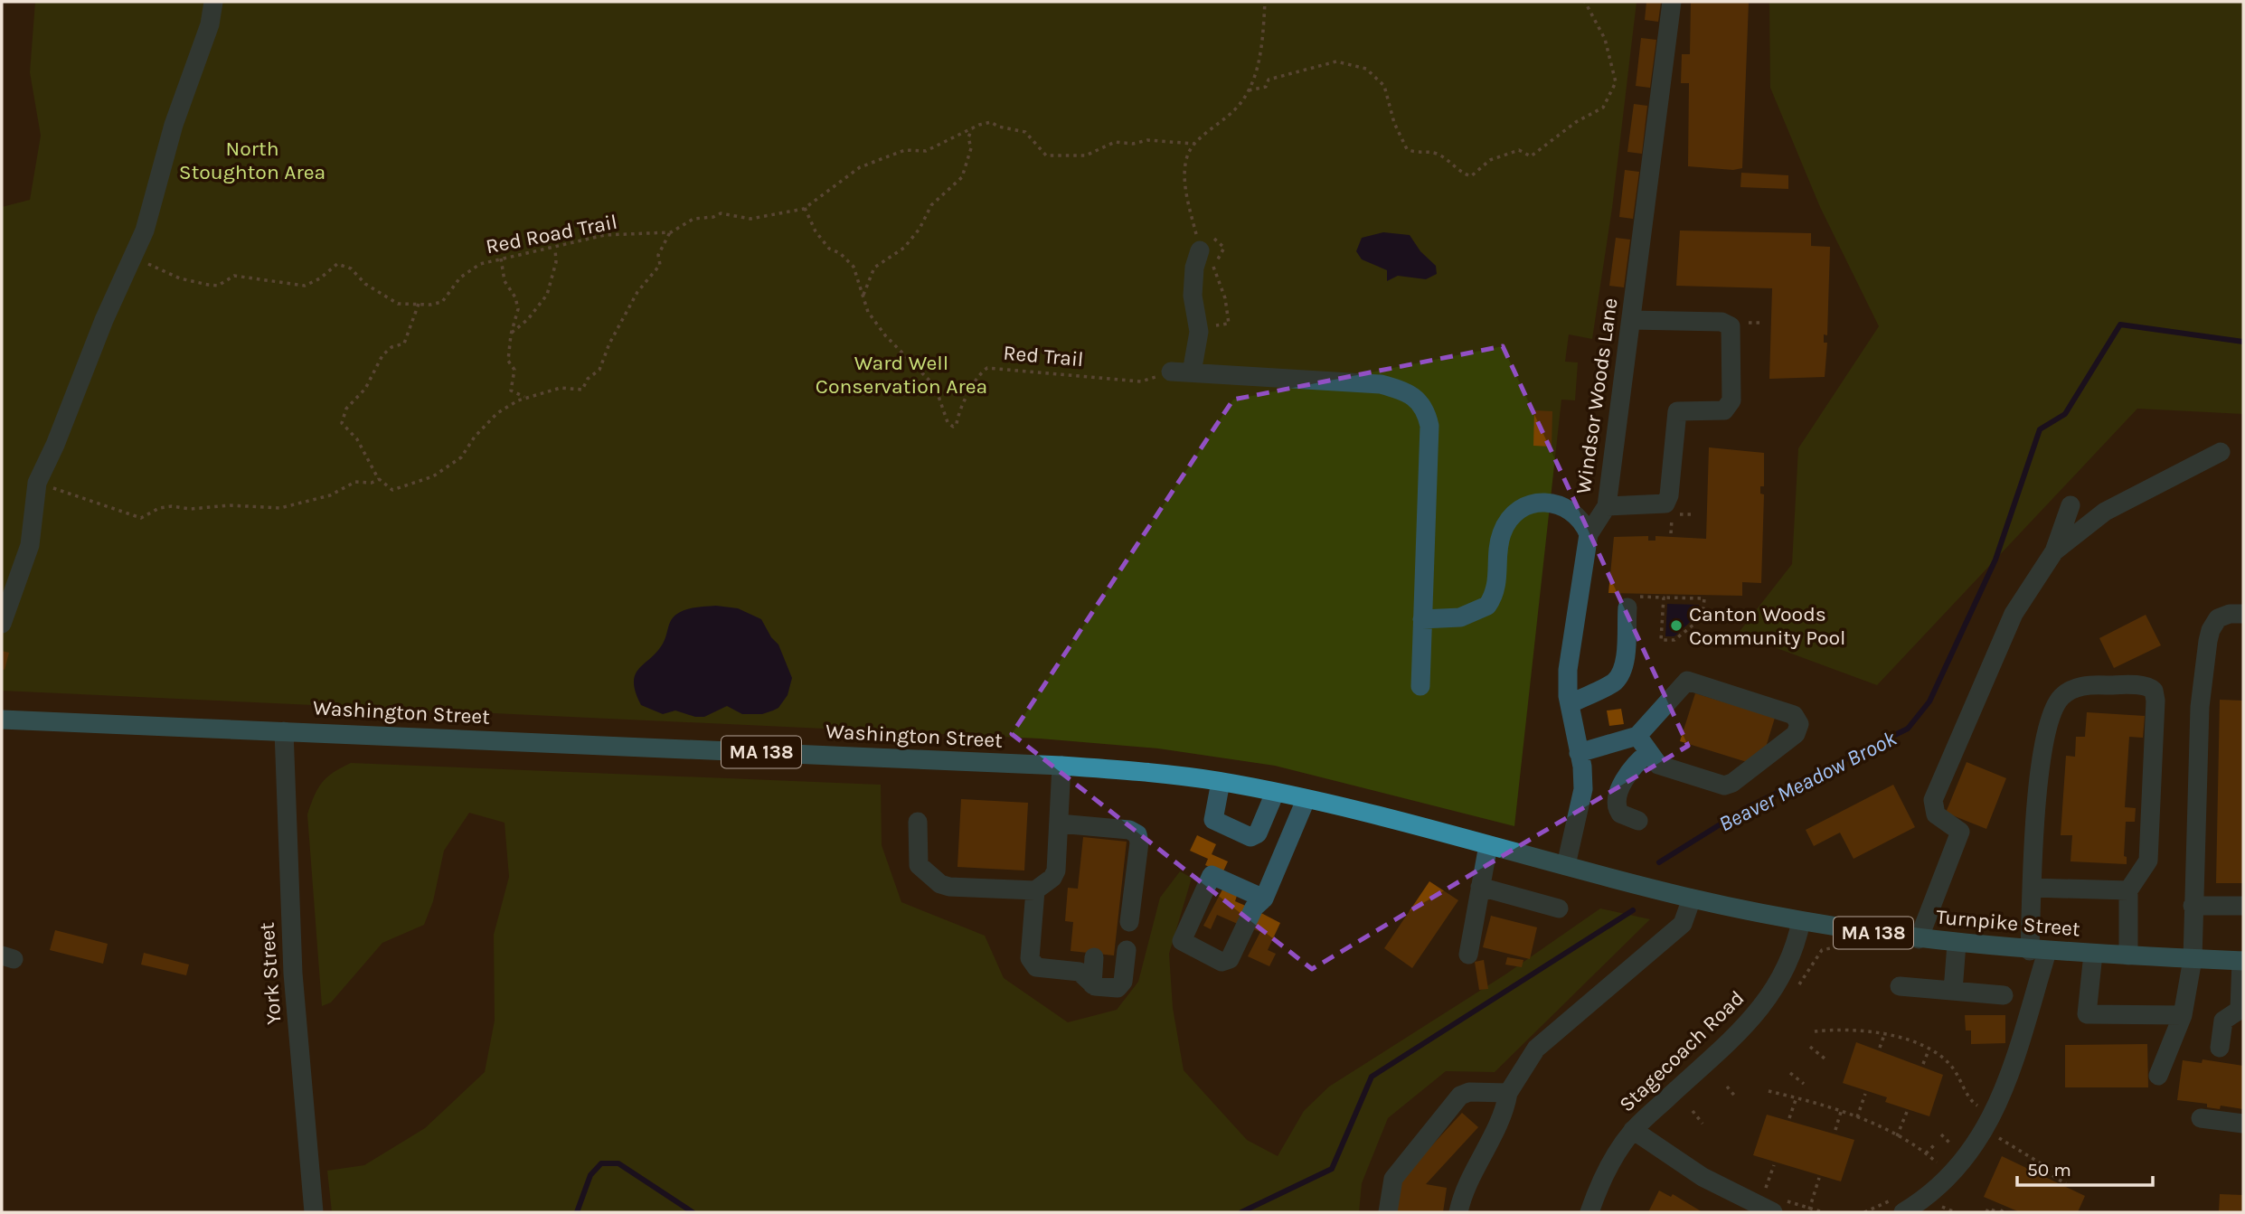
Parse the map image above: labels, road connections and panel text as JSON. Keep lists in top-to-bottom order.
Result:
{
  "streets": {
    "main road": ["Washington Street", "MA 138", "Turnpike Street"],
    "street": ["Windsor Woods Lane", "York Street", "Stagecoach Road"],
    "path": ["Red Road Trail", "Red Trail"]
  },
  "crossings": [
    ["Red Road Trail", "Red Trail"],
    ["Windsor Woods Lane", "Turnpike Street"],
    ["Washington Street", "Turnpike Street"],
    ["Washington Street", "York Street"],
    ["Turnpike Street", "Stagecoach Road"]
  ],
  "water": ["Beaver Meadow Brook"],
  "parks": ["North Stoughton Area", "Ward Well Conservation Area"],
  "places": ["Canton Woods Community Pool"],
  "scale_bar": "50 m"
}
